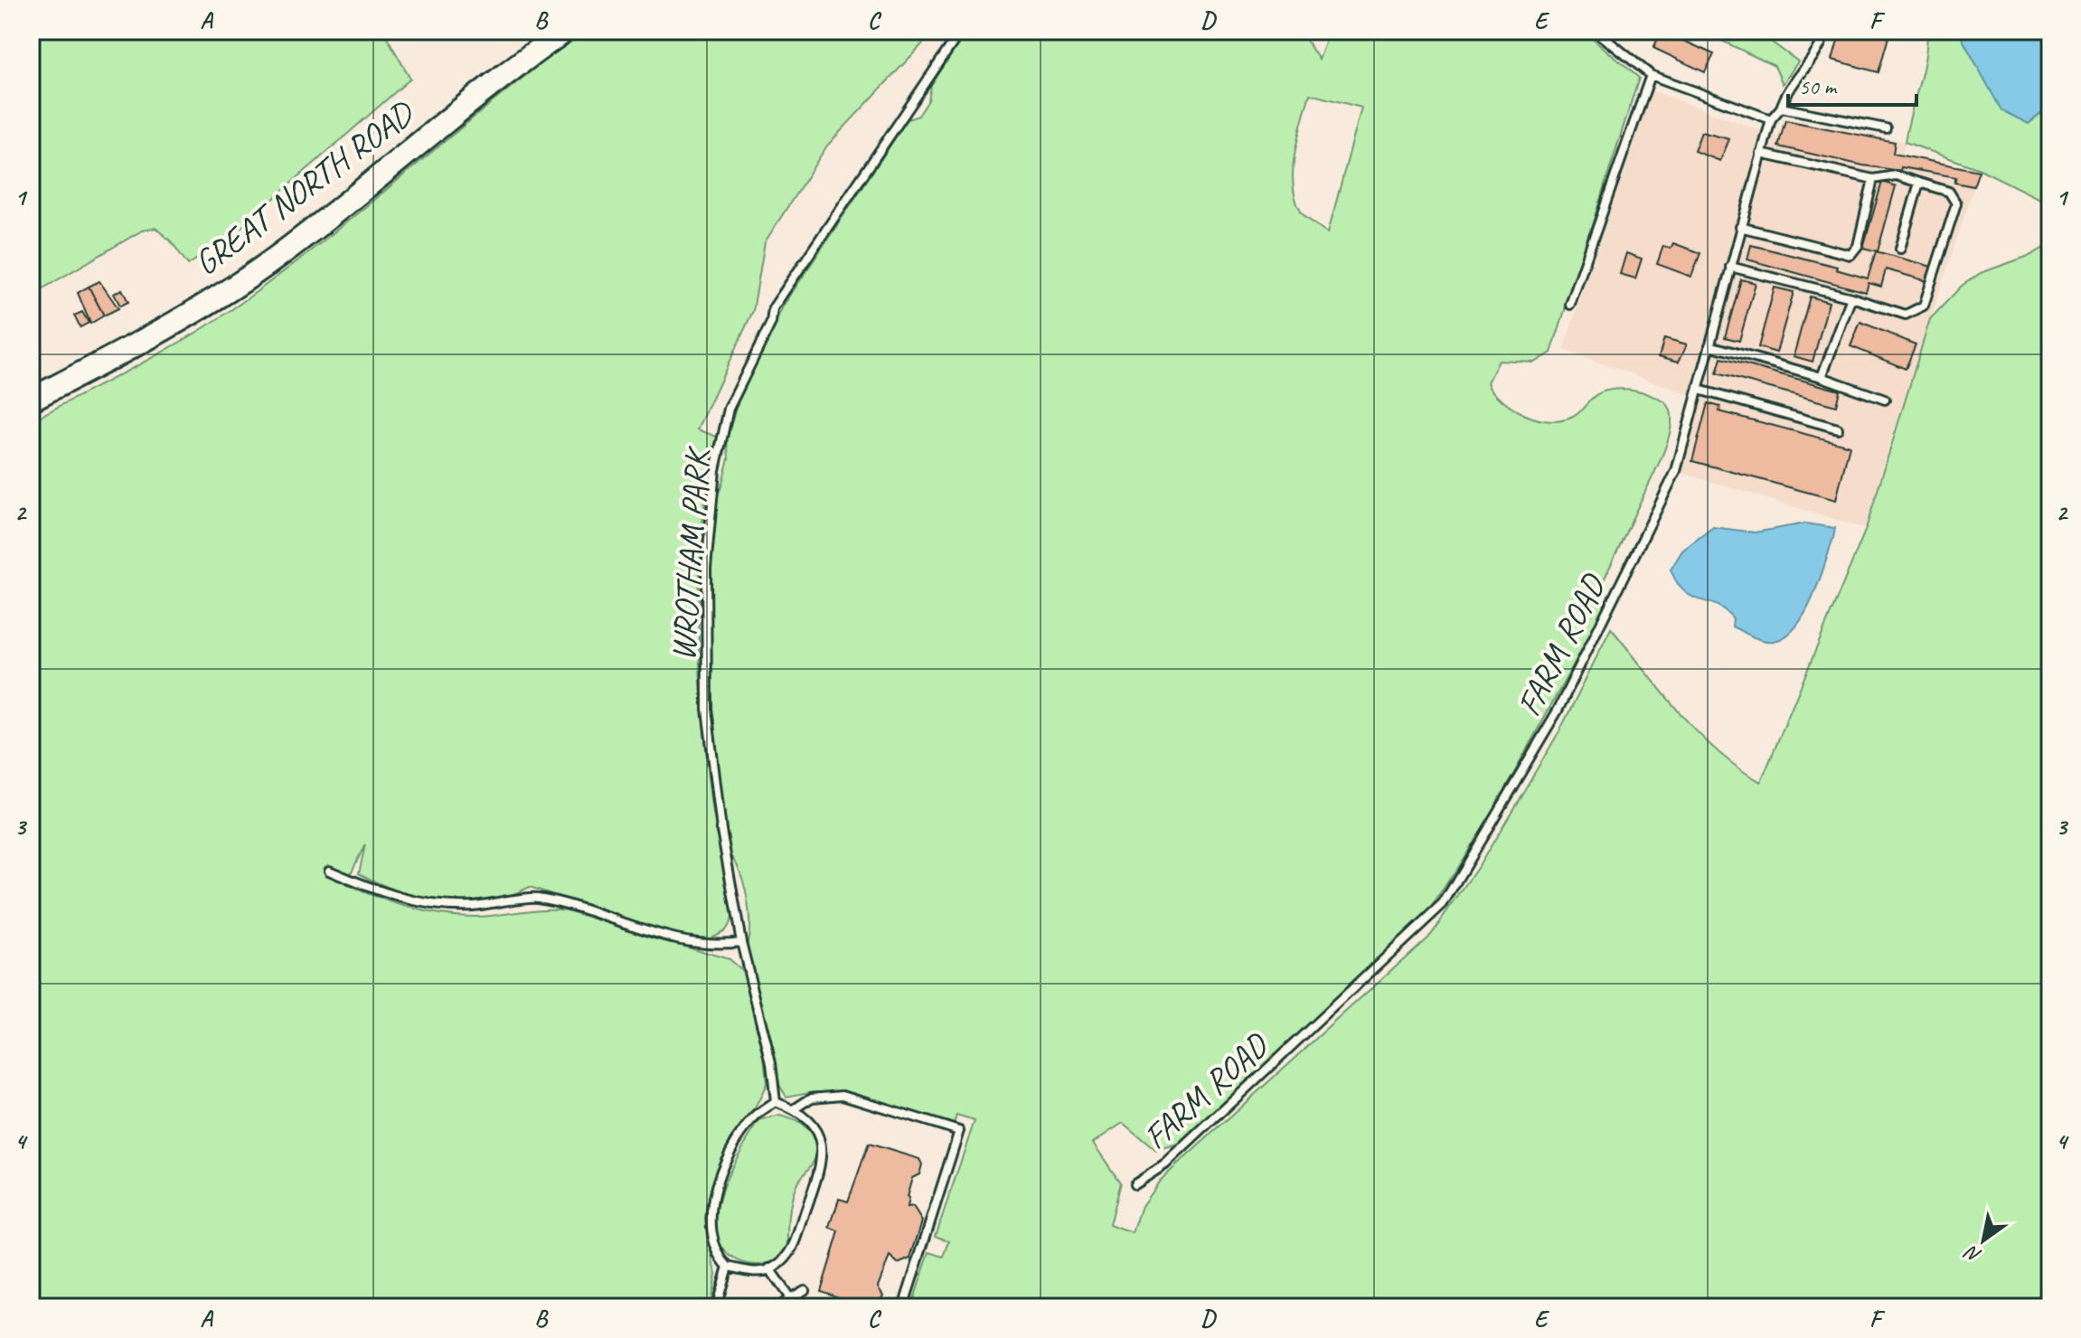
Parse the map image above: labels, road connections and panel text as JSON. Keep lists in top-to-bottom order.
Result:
{
  "streets": {
    "main road": ["GREAT NORTH ROAD"],
    "lane": ["WROTHAM PARK", "FARM ROAD"]
  },
  "scale_bar": "50 m",
  "north": "bottom left",
  "grid": {
    "columns": [
      "A",
      "B",
      "C",
      "D",
      "E",
      "F"
    ],
    "rows": [
      "1",
      "2",
      "3",
      "4"
    ]
  }
}
